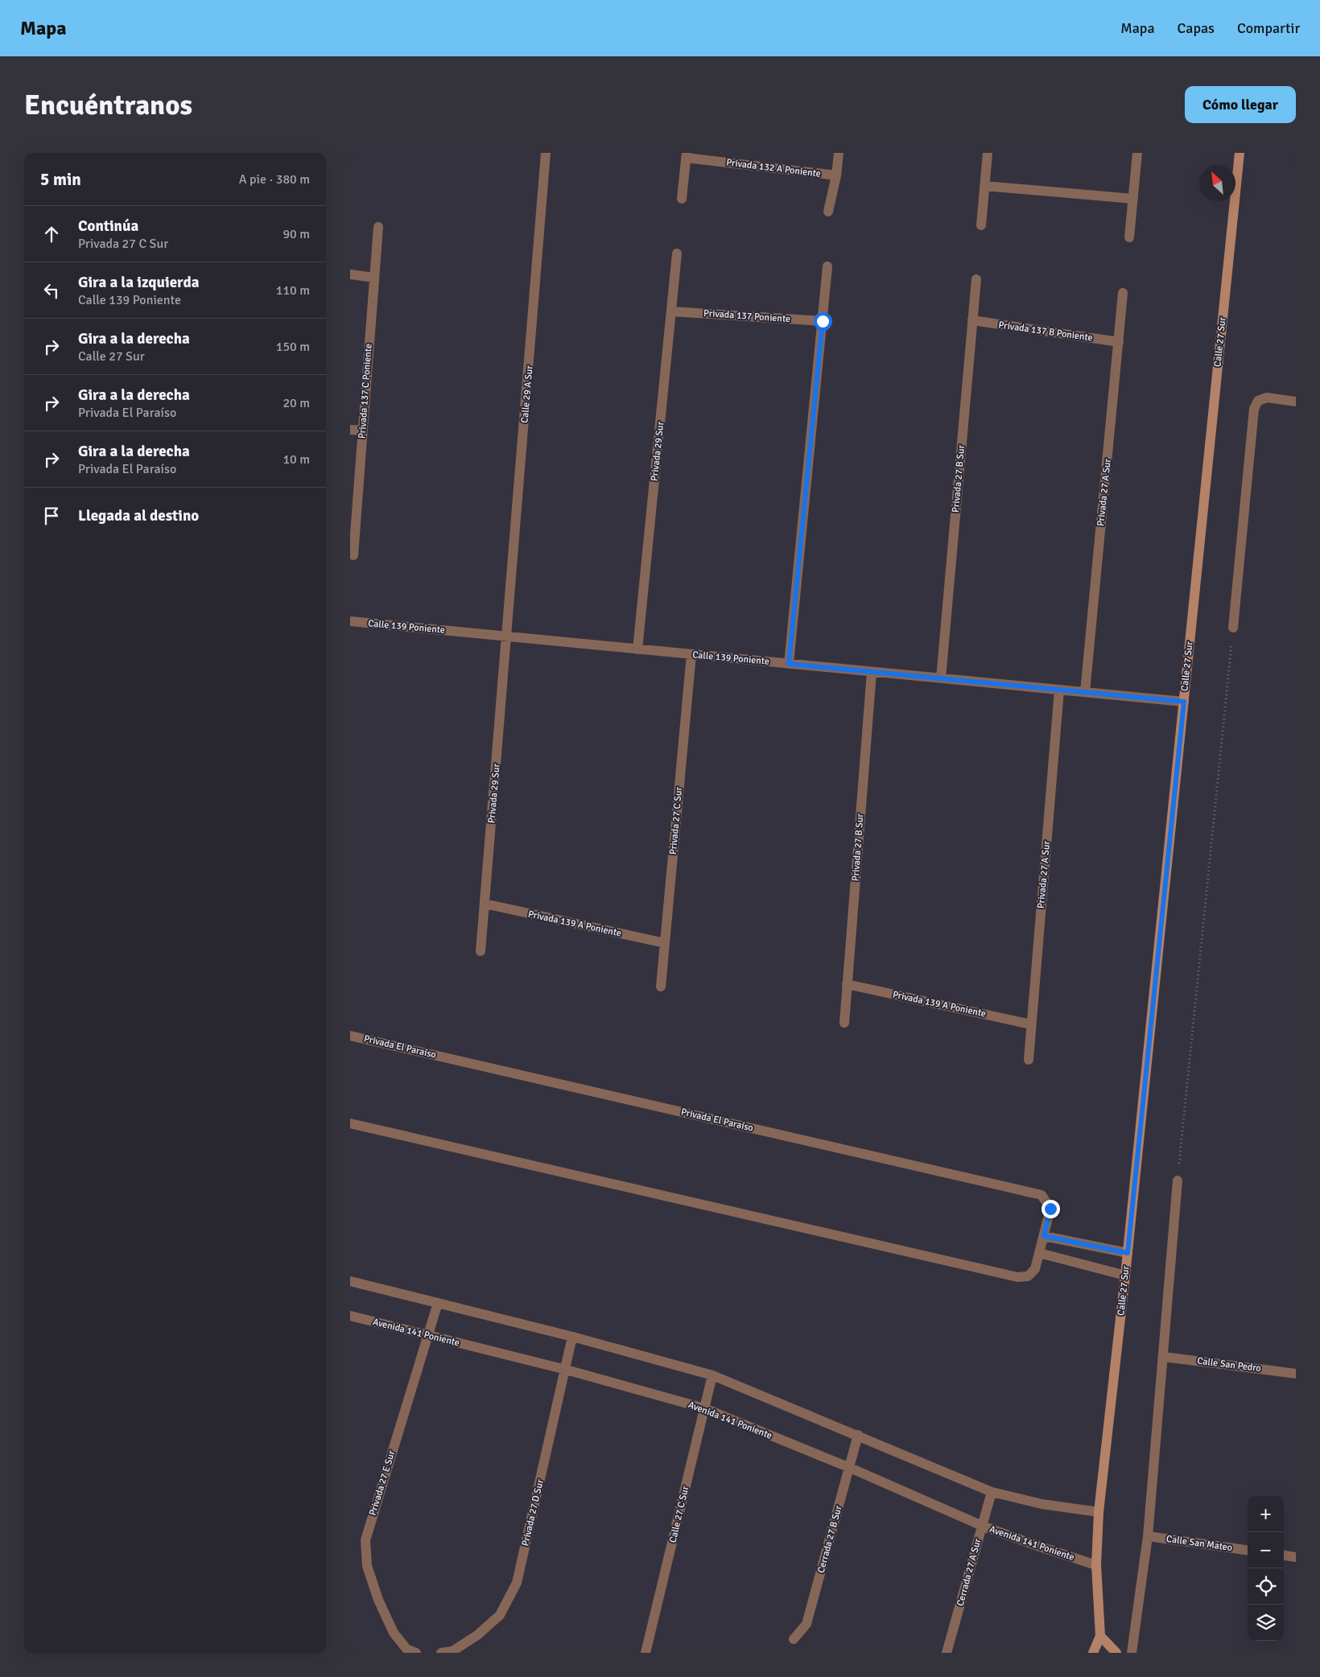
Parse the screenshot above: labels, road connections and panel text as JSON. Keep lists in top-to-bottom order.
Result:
{
  "streets": {
    "street": [
      "Privada 132 A Poniente",
      "Privada 137 Poniente",
      "Privada 137 B Poniente",
      "Calle 27 Sur",
      "Privada 137 C Poniente",
      "Calle 29 A Sur",
      "Privada 29 Sur",
      "Privada 27 B Sur",
      "Privada 27 A Sur",
      "Calle 139 Poniente",
      "Privada 27 C Sur",
      "Privada 139 A Poniente",
      "Privada El Paraíso",
      "Avenida 141 Poniente",
      "Calle San Pedro",
      "Privada 27 E Sur",
      "Privada 27 D Sur",
      "Calle 27 C Sur",
      "Cerrada 27 B Sur",
      "Calle San Mateo",
      "Cerrada 27 A Sur"
    ]
  },
  "crossings": [
    ["Privada 137 Poniente", "Privada 29 Sur"],
    ["Privada 137 B Poniente", "Privada 27 B Sur"],
    ["Privada 137 B Poniente", "Privada 27 A Sur"],
    ["Calle 27 Sur", "Calle 139 Poniente"],
    ["Calle 27 Sur", "Avenida 141 Poniente"],
    ["Calle 29 A Sur", "Privada 29 Sur"],
    ["Calle 29 A Sur", "Calle 139 Poniente"],
    ["Privada 29 Sur", "Calle 139 Poniente"],
    ["Privada 29 Sur", "Privada 139 A Poniente"],
    ["Privada 27 B Sur", "Calle 139 Poniente"],
    ["Privada 27 B Sur", "Privada 139 A Poniente"],
    ["Privada 27 A Sur", "Calle 139 Poniente"],
    ["Privada 27 A Sur", "Privada 139 A Poniente"],
    ["Calle 139 Poniente", "Privada 27 C Sur"],
    ["Privada 27 C Sur", "Privada 139 A Poniente"],
    ["Avenida 141 Poniente", "Privada 27 E Sur"],
    ["Avenida 141 Poniente", "Privada 27 D Sur"],
    ["Avenida 141 Poniente", "Calle 27 C Sur"],
    ["Avenida 141 Poniente", "Cerrada 27 B Sur"],
    ["Avenida 141 Poniente", "Cerrada 27 A Sur"]
  ],
  "north": "top left",
  "page": {
    "header": "Mapa",
    "nav": ["Mapa", "Capas", "Compartir"],
    "buttons": "Cómo llegar",
    "title": "Encuéntranos",
    "heading": ["5 min", "A pie · 380 m"],
    "list": [
      ["Continúa", "Privada 27 C Sur", "90 m"],
      ["Gira a la izquierda", "Calle 139 Poniente", "110 m"],
      ["Gira a la derecha", "Calle 27 Sur", "150 m"],
      ["Gira a la derecha", "Privada El Paraíso", "20 m"],
      ["Gira a la derecha", "Privada El Paraíso", "10 m"],
      "Llegada al destino"
    ],
    "map_buttons": ["+", "−"]
  }
}
